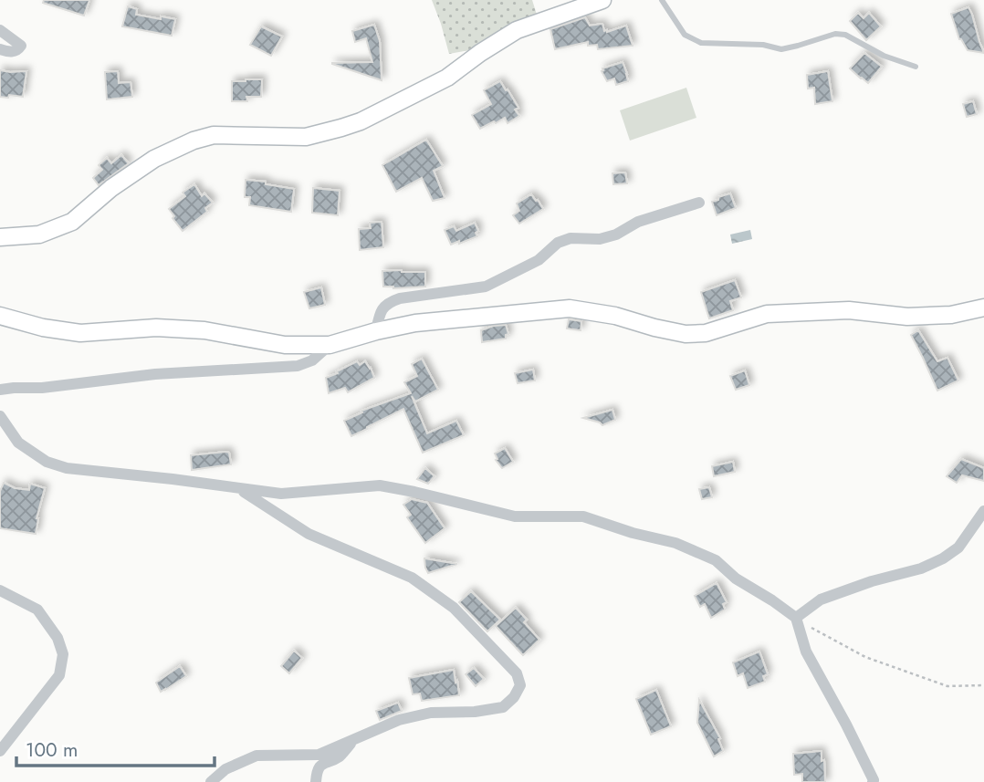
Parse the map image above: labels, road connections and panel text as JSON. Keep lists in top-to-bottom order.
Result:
{
  "scale_bar": "100 m"
}
